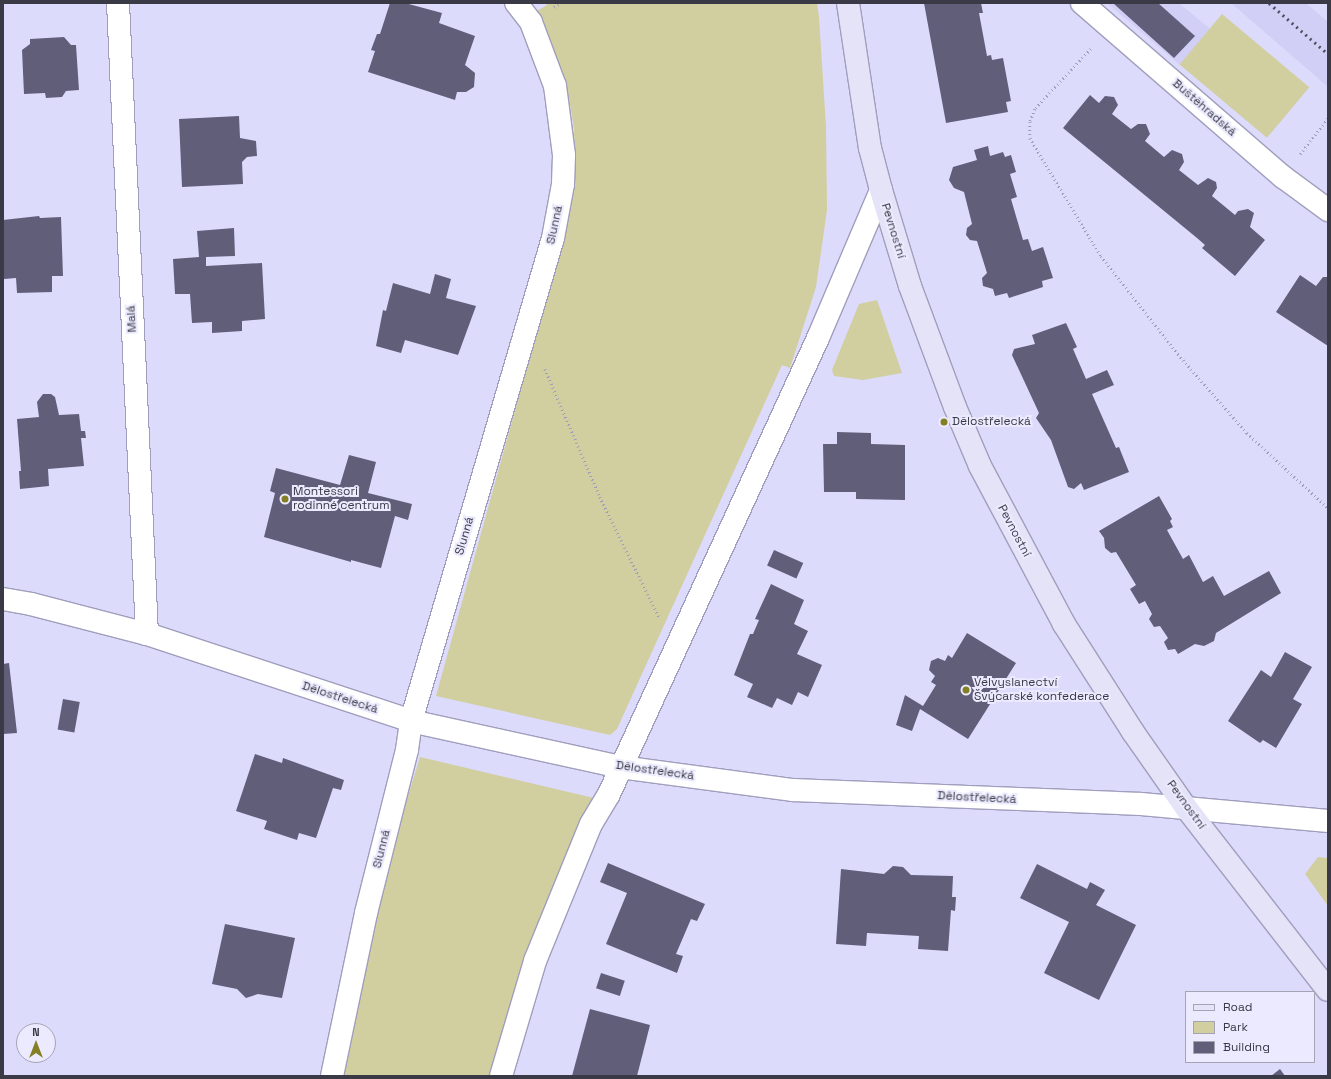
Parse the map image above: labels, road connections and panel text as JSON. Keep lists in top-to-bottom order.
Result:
{
  "streets": {
    "street": [
      "Buštěhradská",
      "Slunná",
      "Pevnostní",
      "Malá",
      "Dělostřelecká"
    ]
  },
  "crossings": [
    ["Slunná", "Dělostřelecká"],
    ["Pevnostní", "Dělostřelecká"],
    ["Malá", "Dělostřelecká"]
  ],
  "places": ["Dělostřelecká", "Montessori rodinné centrum", "Velvyslanectví Švýcarské konfederace"],
  "legend": ["Road", "Park", "Building"],
  "north": "top"
}
